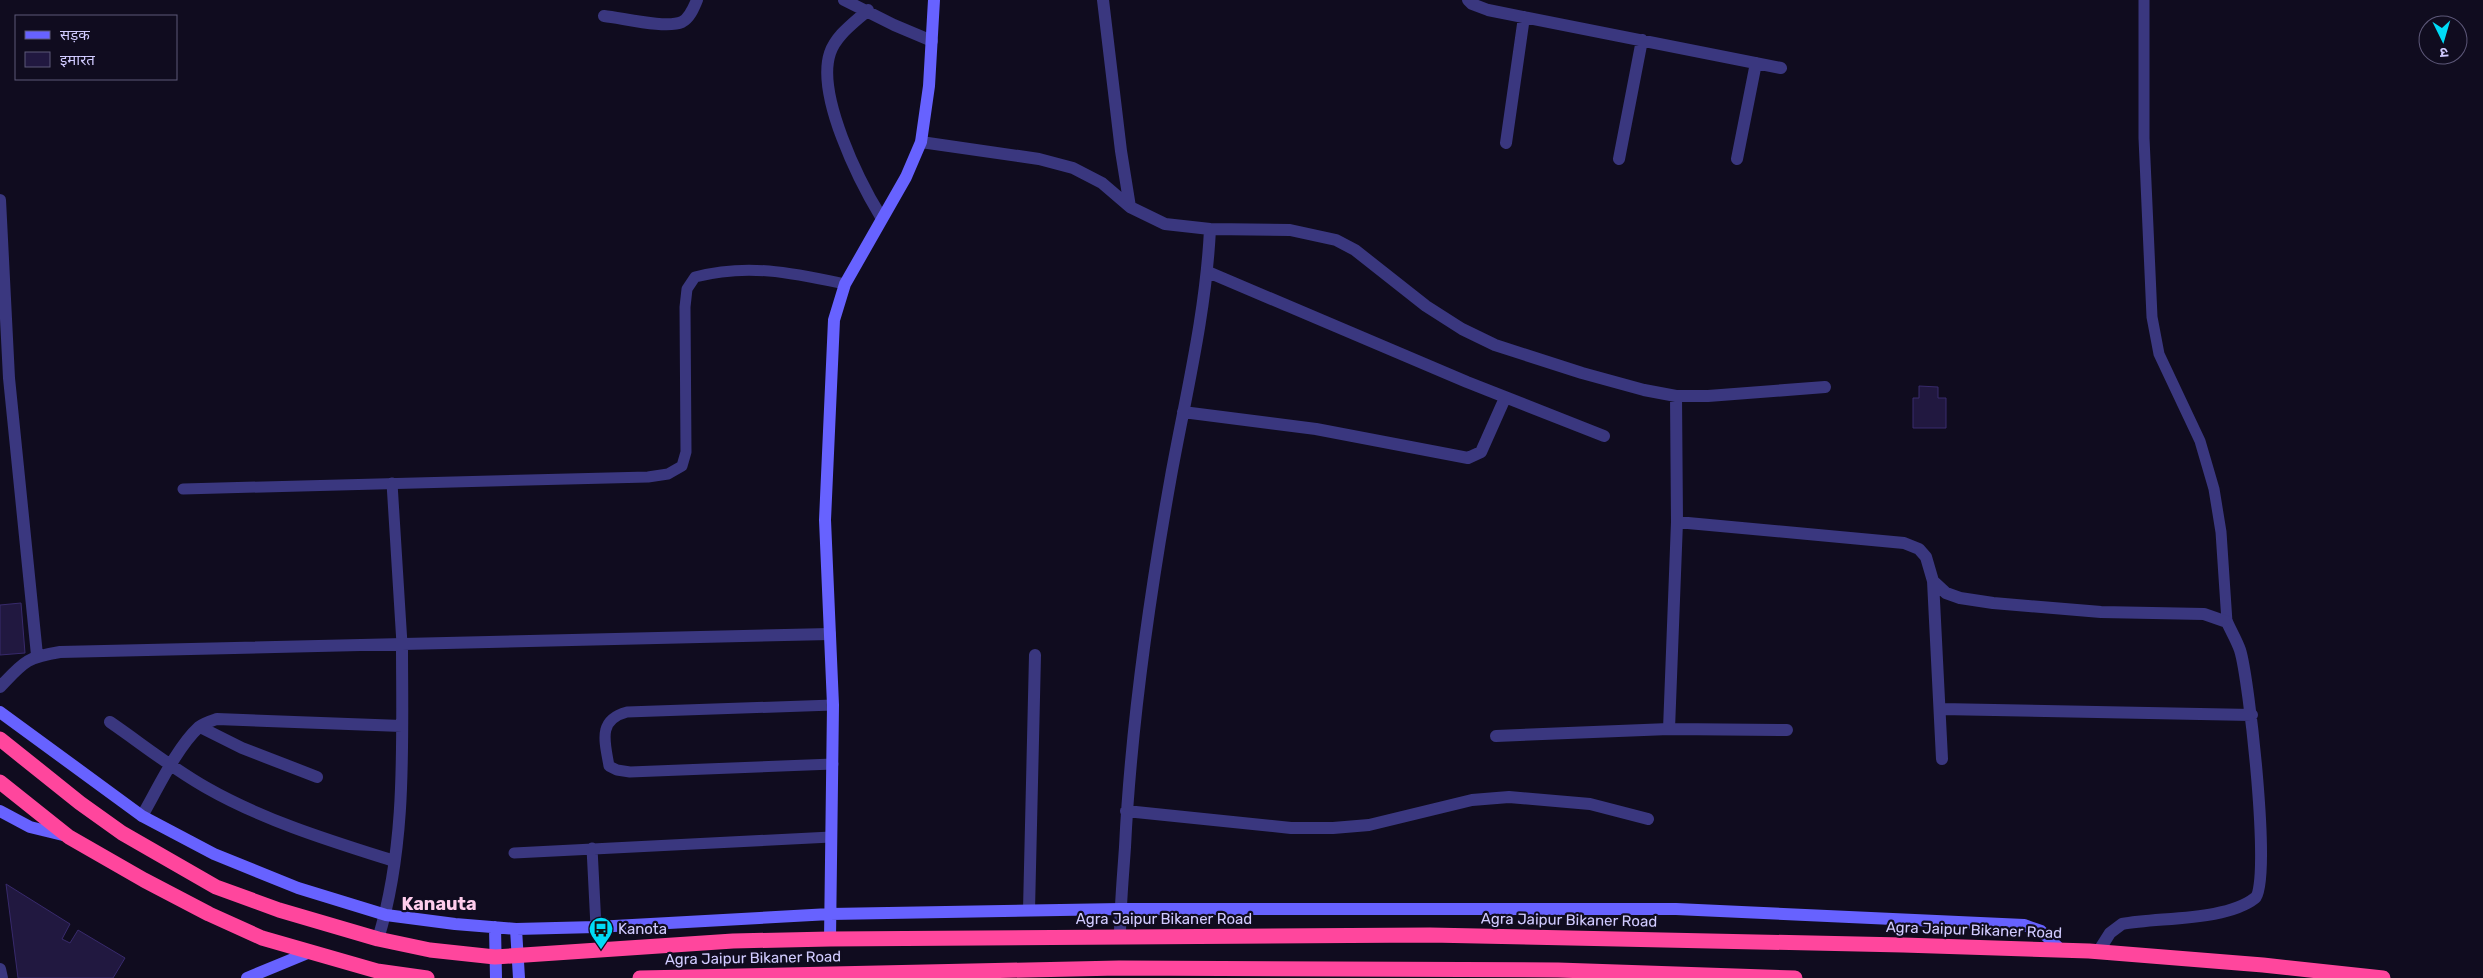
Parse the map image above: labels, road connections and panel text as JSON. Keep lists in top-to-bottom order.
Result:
{
  "streets": {
    "highway": ["Agra Jaipur Bikaner Road"]
  },
  "districts": ["Kanauta"],
  "places": {
    "bus stop": ["Kanota"]
  },
  "legend": ["सड़क", "इमारत"],
  "north": "bottom"
}
